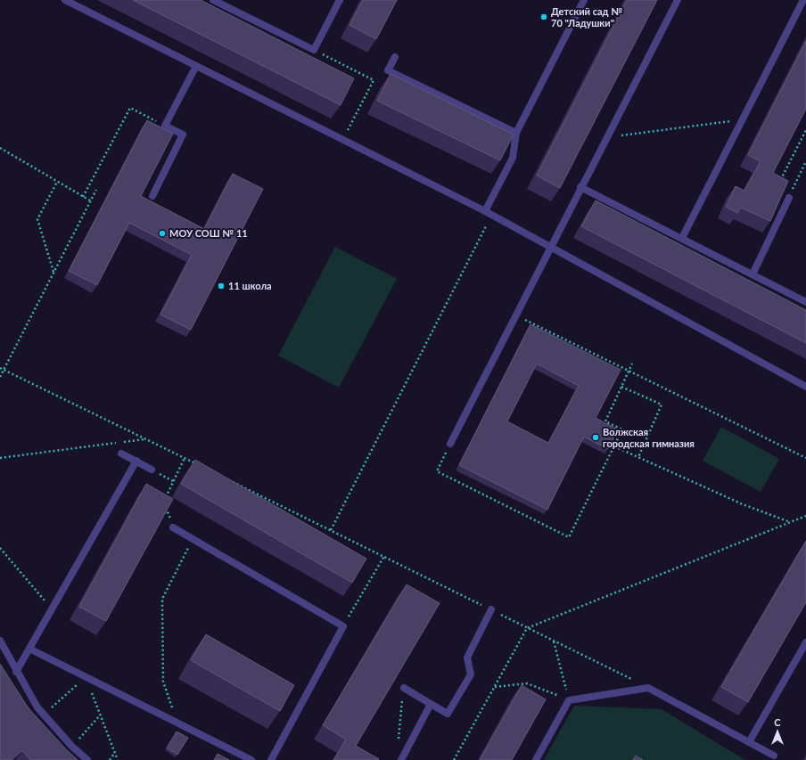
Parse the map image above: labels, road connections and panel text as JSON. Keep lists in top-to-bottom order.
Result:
{
  "places": [
    "Детский сад № 70 \"Ладушки\"",
    "МОУ СОШ № 11",
    "11 школа",
    "Волжская городская гимназия"
  ],
  "north": "top"
}
